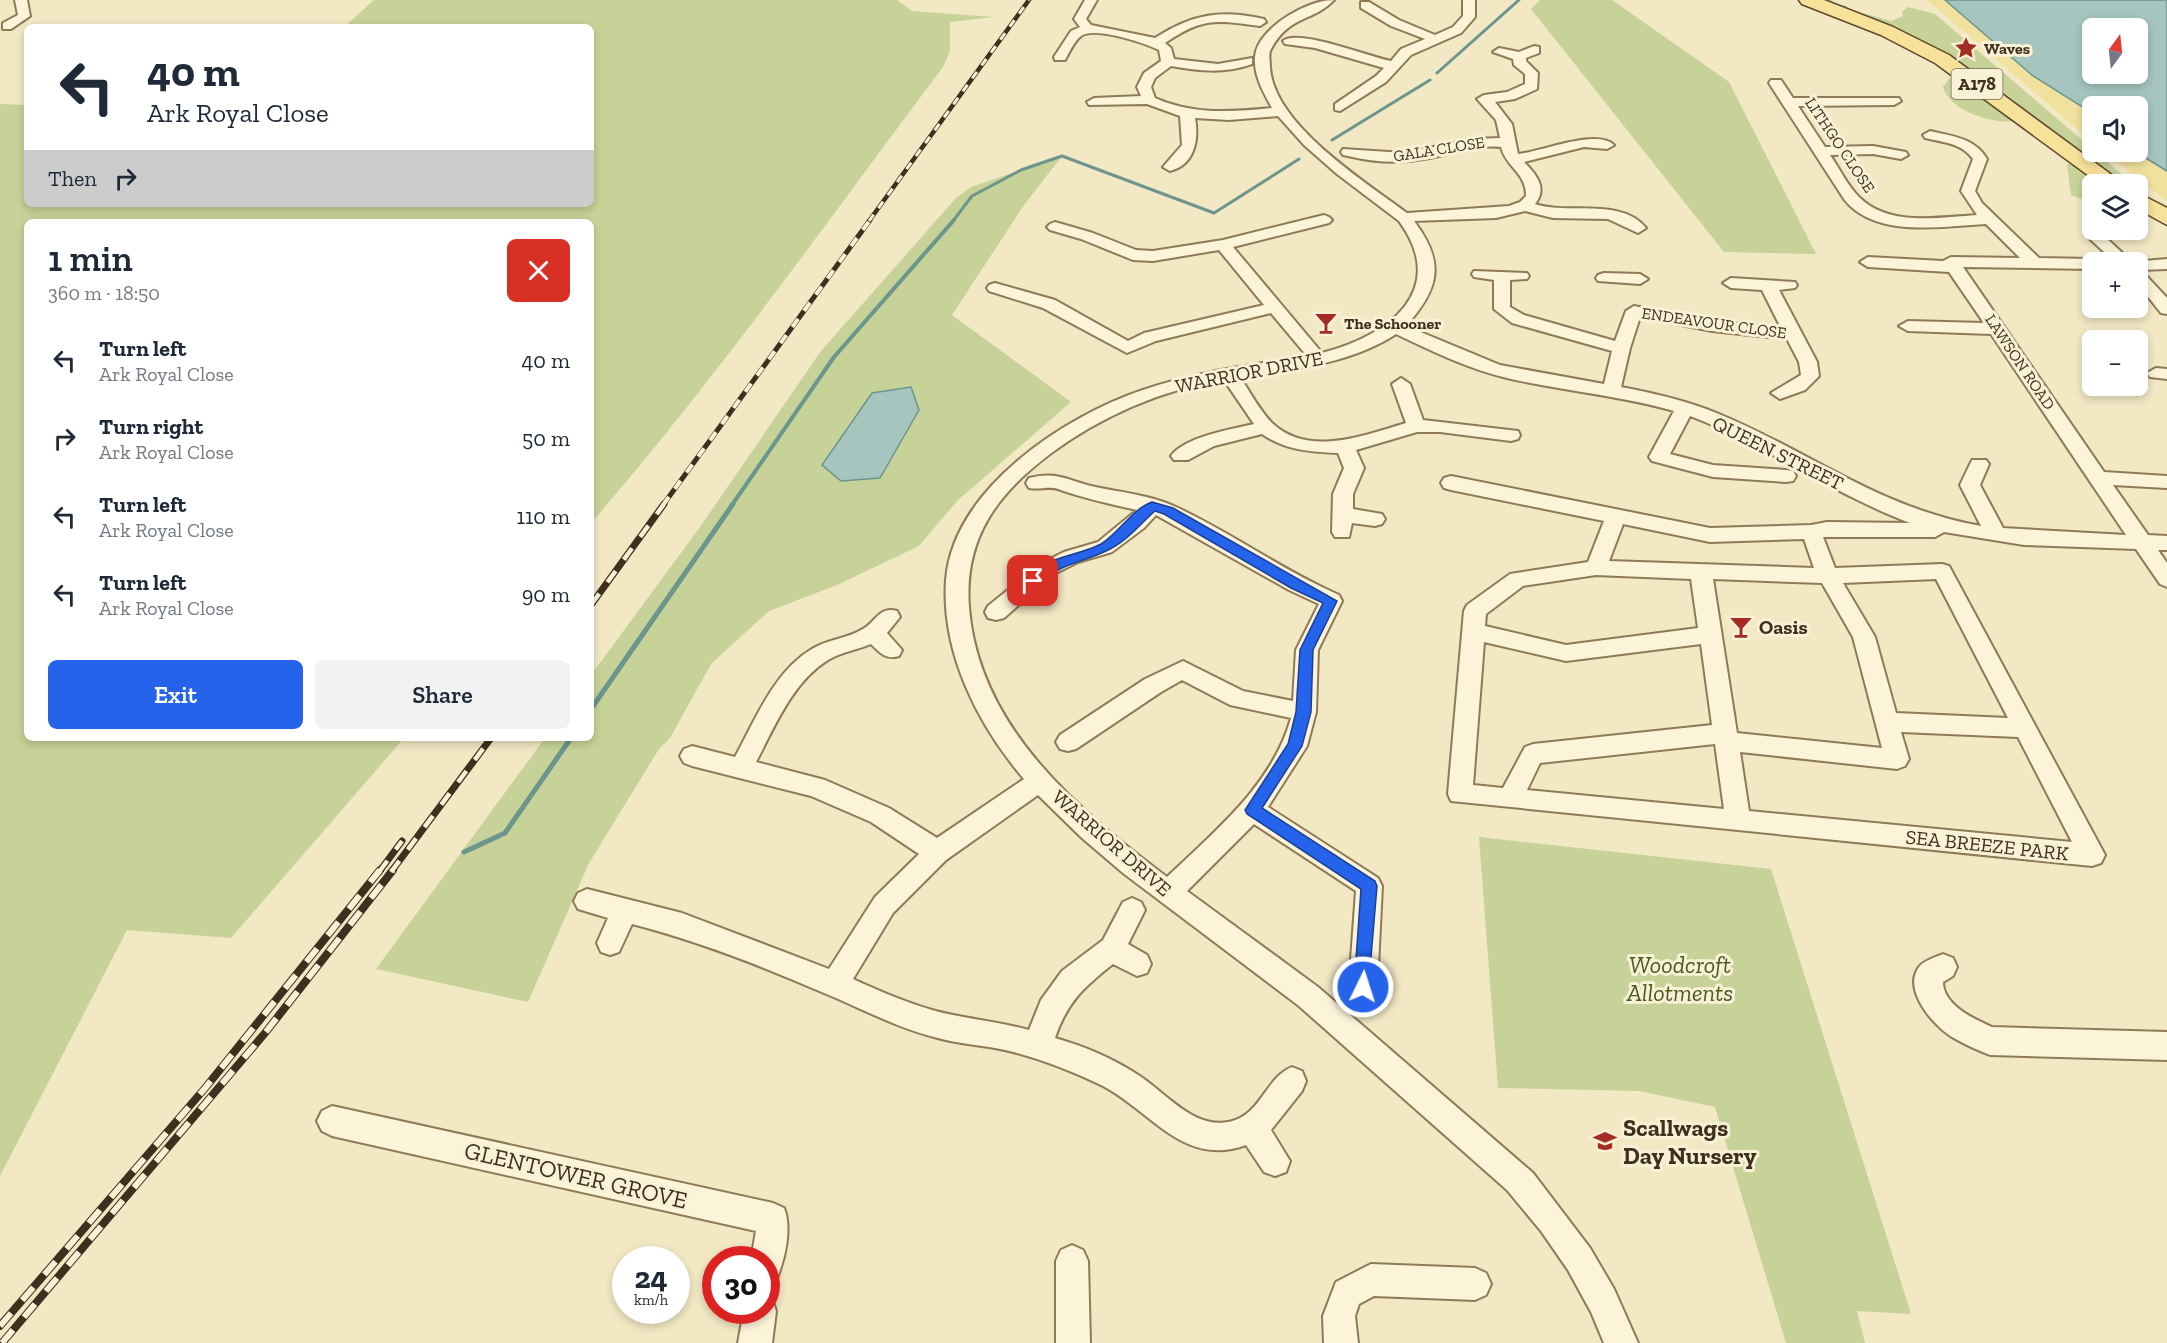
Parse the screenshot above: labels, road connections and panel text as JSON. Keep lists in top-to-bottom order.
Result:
{
  "streets": {
    "main road": ["A178"],
    "street": [
      "LITHGO CLOSE",
      "GALA CLOSE",
      "ENDEAVOUR CLOSE",
      "LAWSON ROAD",
      "WARRIOR DRIVE",
      "QUEEN STREET",
      "SEA BREEZE PARK",
      "GLENTOWER GROVE"
    ]
  },
  "crossings": [
    ["ENDEAVOUR CLOSE", "QUEEN STREET"],
    ["LAWSON ROAD", "QUEEN STREET"],
    ["WARRIOR DRIVE", "QUEEN STREET"]
  ],
  "parks": ["Woodcroft Allotments"],
  "places": {
    "place": ["Waves"],
    "bar": ["The Schooner", "Oasis"],
    "school or university": ["Scallwags Day Nursery"]
  },
  "north": "top",
  "page": {
    "map_buttons": ["+", "−"],
    "turn": ["40 m", "Ark Royal Close"],
    "then": "Then",
    "heading": ["1 min", "360 m · 18:50"],
    "list": [
      {
        "name": "Turn left",
        "note": "Ark Royal Close",
        "value": "40 m"
      },
      {
        "name": "Turn right",
        "note": "Ark Royal Close",
        "value": "50 m"
      },
      {
        "name": "Turn left",
        "note": "Ark Royal Close",
        "value": "110 m"
      },
      {
        "name": "Turn left",
        "note": "Ark Royal Close",
        "value": "90 m"
      }
    ],
    "buttons": ["Exit", "Share"],
    "speed": "24 km/h",
    "limit": "30"
  }
}
